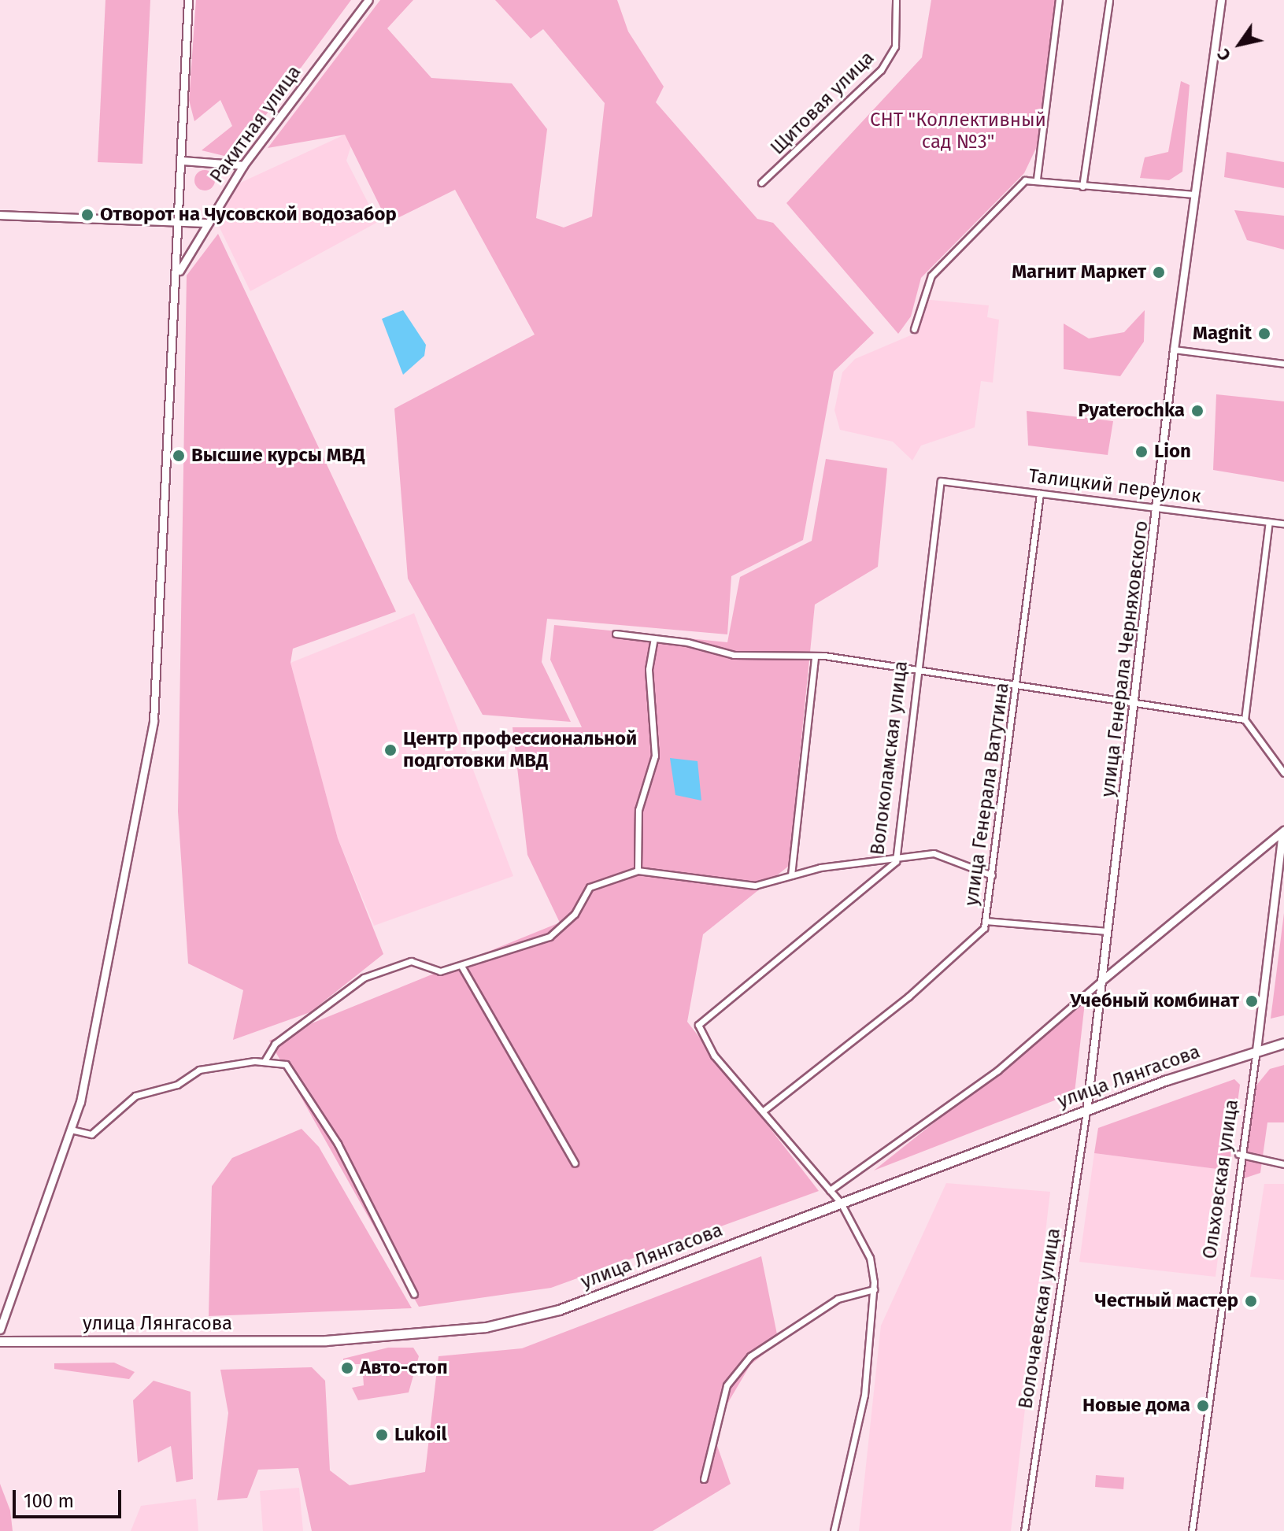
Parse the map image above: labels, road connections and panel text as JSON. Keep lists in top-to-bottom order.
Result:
{
  "streets": {
    "main road": ["улица Лянгасова"],
    "street": [
      "Щитовая улица",
      "Ракитная улица",
      "Талицкий переулок",
      "улица Генерала Черняховского",
      "Волоколамская улица",
      "улица Генерала Ватутина",
      "Ольховская улица",
      "Волочаевская улица"
    ]
  },
  "crossings": [
    ["Талицкий переулок", "улица Генерала Черняховского"],
    ["Талицкий переулок", "Волоколамская улица"],
    ["Талицкий переулок", "улица Генерала Ватутина"],
    ["улица Генерала Черняховского", "улица Лянгасова"],
    ["улица Генерала Черняховского", "Волочаевская улица"],
    ["Волоколамская улица", "улица Генерала Ватутина"],
    ["улица Лянгасова", "Ольховская улица"],
    ["улица Лянгасова", "Волочаевская улица"]
  ],
  "parks": ["СНТ \"Коллективный сад №3\""],
  "places": [
    "Отворот на Чусовской водозабор",
    "Магнит Маркет",
    "Magnit",
    "Pyaterochka",
    "Lion",
    "Высшие курсы МВД",
    "Центр профессиональной подготовки МВД",
    "Учебный комбинат",
    "Честный мастер",
    "Авто-стоп",
    "Новые дома",
    "Lukoil"
  ],
  "scale_bar": "100 m",
  "north": "bottom left"
}
